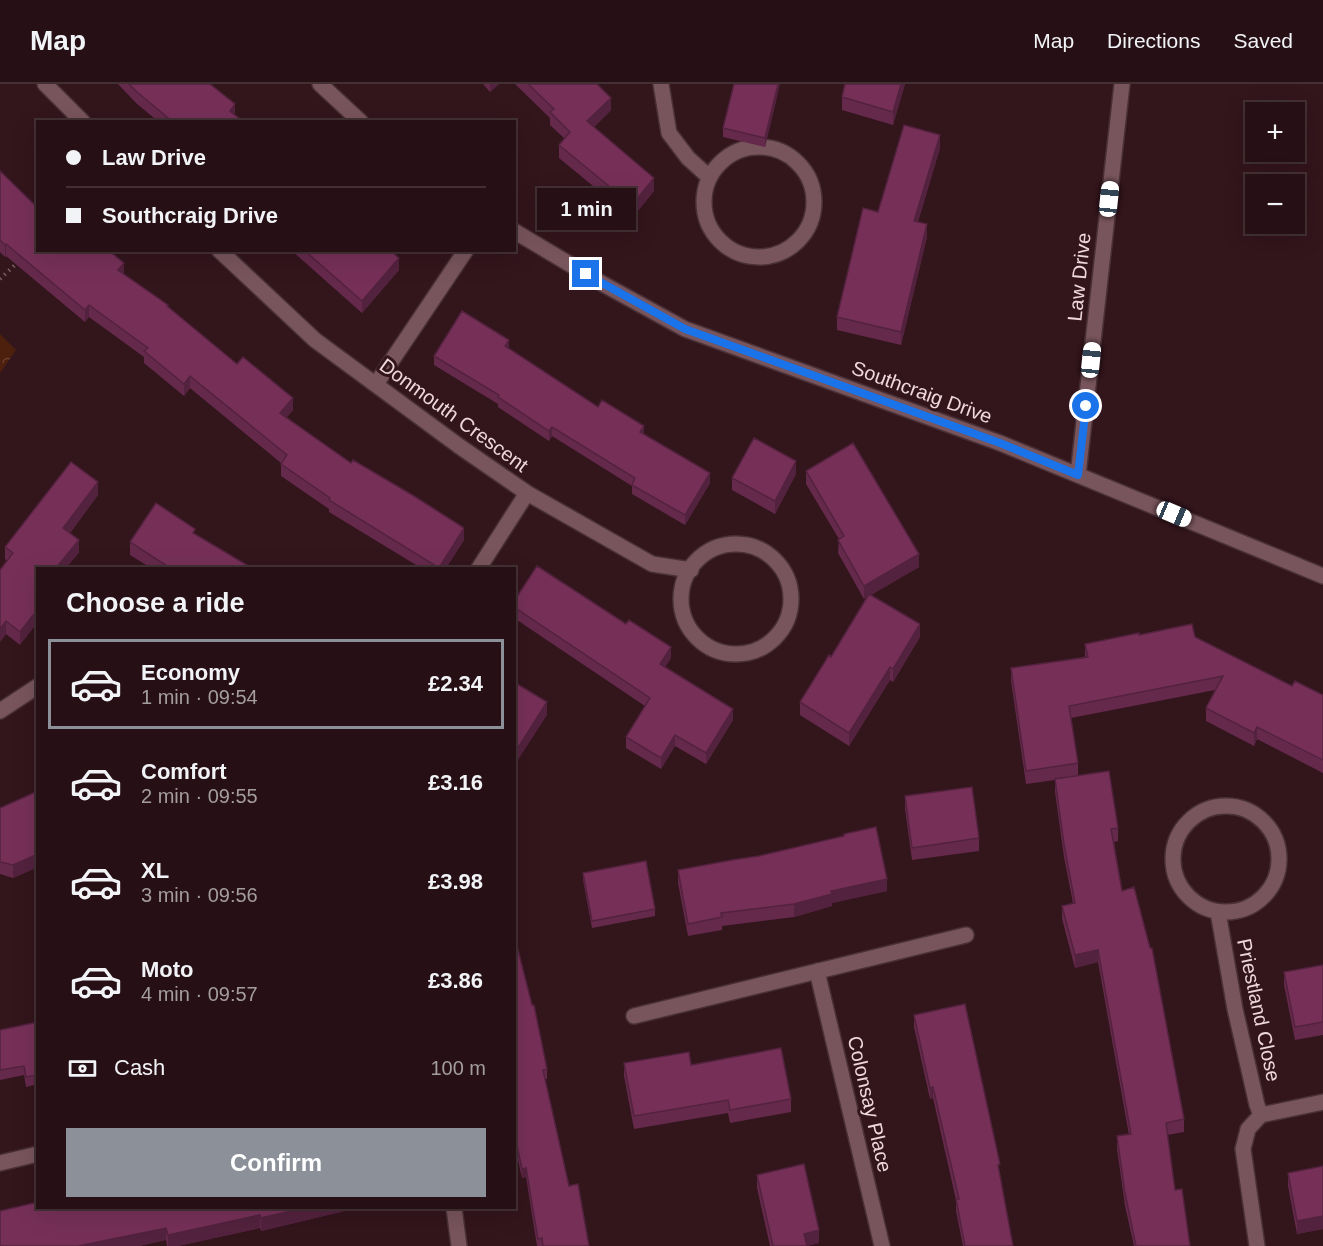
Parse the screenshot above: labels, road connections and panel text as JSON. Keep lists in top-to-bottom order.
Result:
{
  "streets": {
    "street": [
      "Law Drive",
      "Southcraig Drive",
      "Donmouth Crescent",
      "Priestland Close",
      "Colonsay Place"
    ]
  },
  "crossings": [
    ["Law Drive", "Southcraig Drive"]
  ],
  "page": {
    "header": "Map",
    "nav": ["Map", "Directions", "Saved"],
    "map_buttons": ["+", "−"],
    "banner": ["Law Drive", "Southcraig Drive"],
    "bubble": "1 min",
    "heading": "Choose a ride",
    "list": [
      {
        "name": "Economy",
        "note": "1 min · 09:54",
        "value": "£2.34"
      },
      {
        "name": "Comfort",
        "note": "2 min · 09:55",
        "value": "£3.16"
      },
      {
        "name": "XL",
        "note": "3 min · 09:56",
        "value": "£3.98"
      },
      {
        "name": "Moto",
        "note": "4 min · 09:57",
        "value": "£3.86"
      }
    ],
    "pay": ["Cash", "100 m"],
    "buttons": "Confirm"
  }
}
